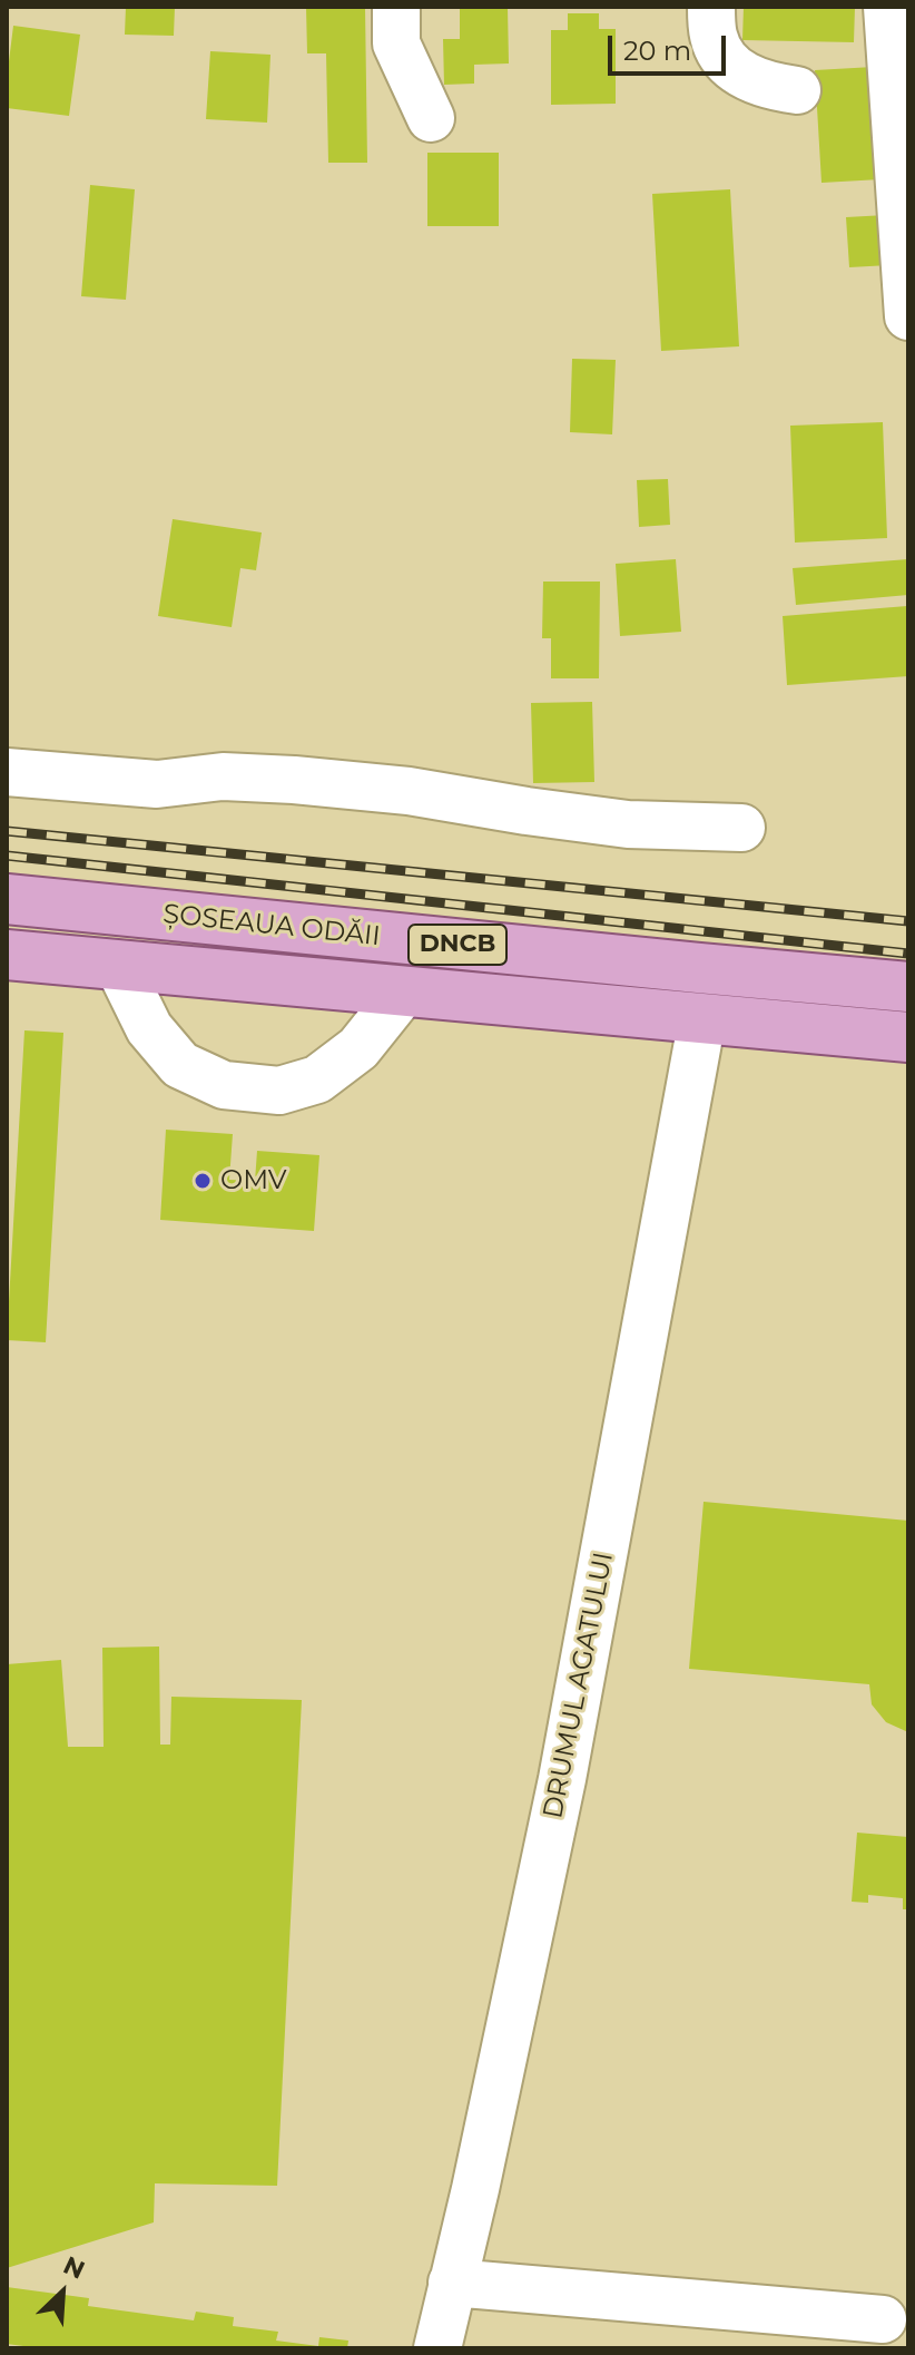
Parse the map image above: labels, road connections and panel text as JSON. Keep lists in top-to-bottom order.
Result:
{
  "streets": {
    "main road": ["ȘOSEAUA ODĂII", "DNCB"],
    "street": ["DRUMUL AGATULUI"]
  },
  "crossings": [
    ["ȘOSEAUA ODĂII", "DRUMUL AGATULUI"]
  ],
  "places": ["OMV"],
  "scale_bar": "20 m",
  "north": "top right"
}
